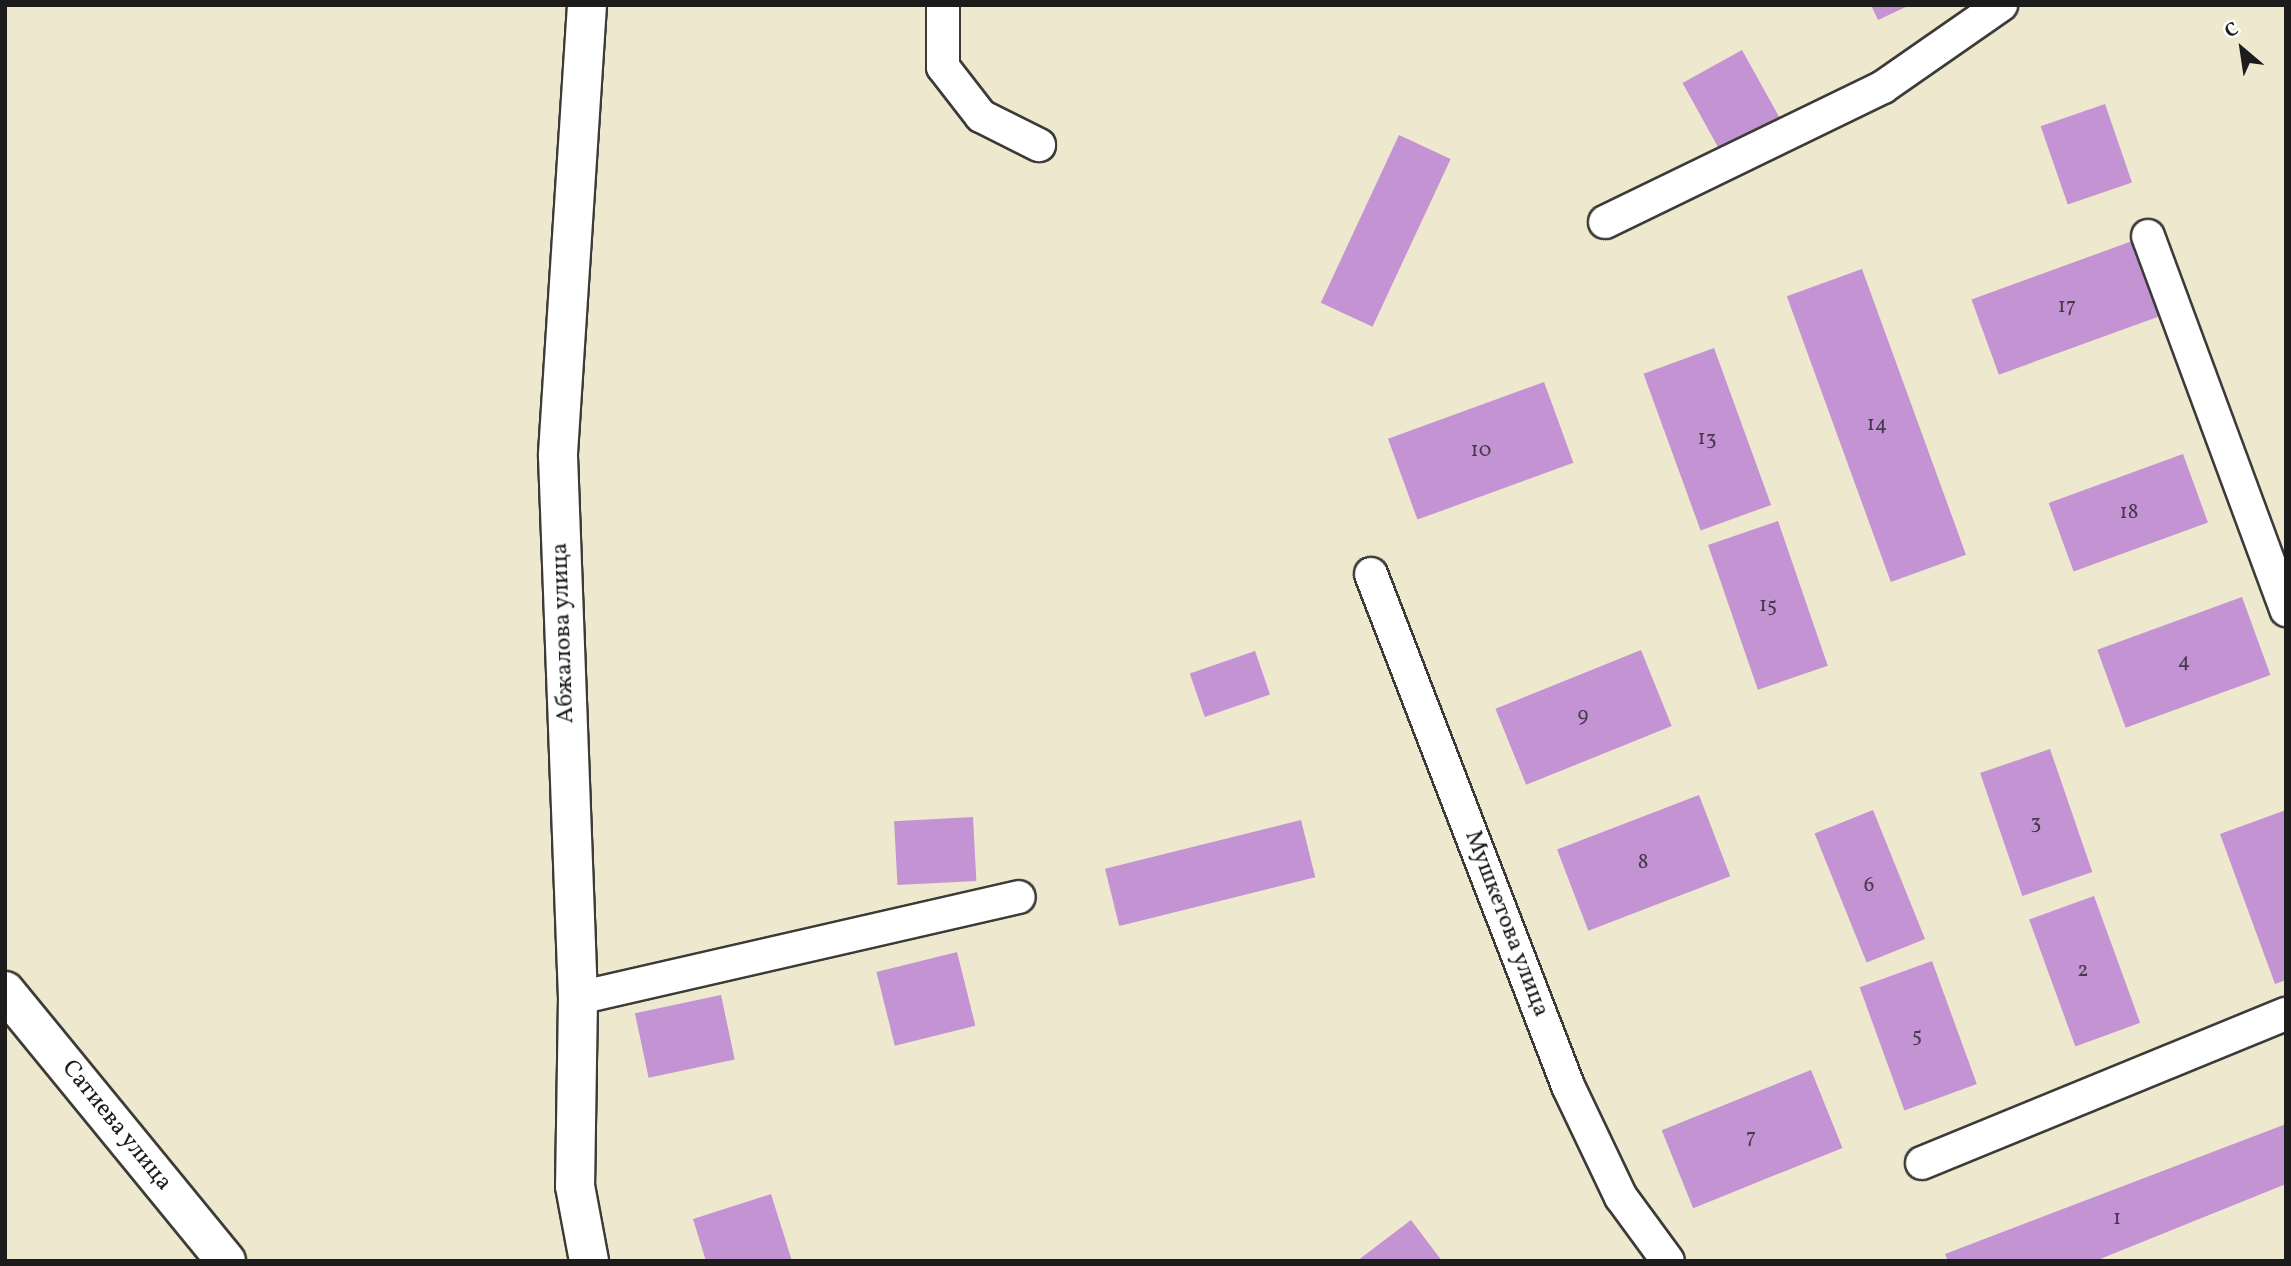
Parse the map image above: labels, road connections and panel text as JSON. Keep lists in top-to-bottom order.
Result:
{
  "streets": {
    "street": ["Абжалова улица", "Мушкетова улица", "Сатиева улица"]
  },
  "house_numbers": [
    "17",
    "14",
    "13",
    "10",
    "18",
    "15",
    "4",
    "9",
    "3",
    "8",
    "6",
    "2",
    "5",
    "7",
    "1"
  ],
  "north": "top left"
}
